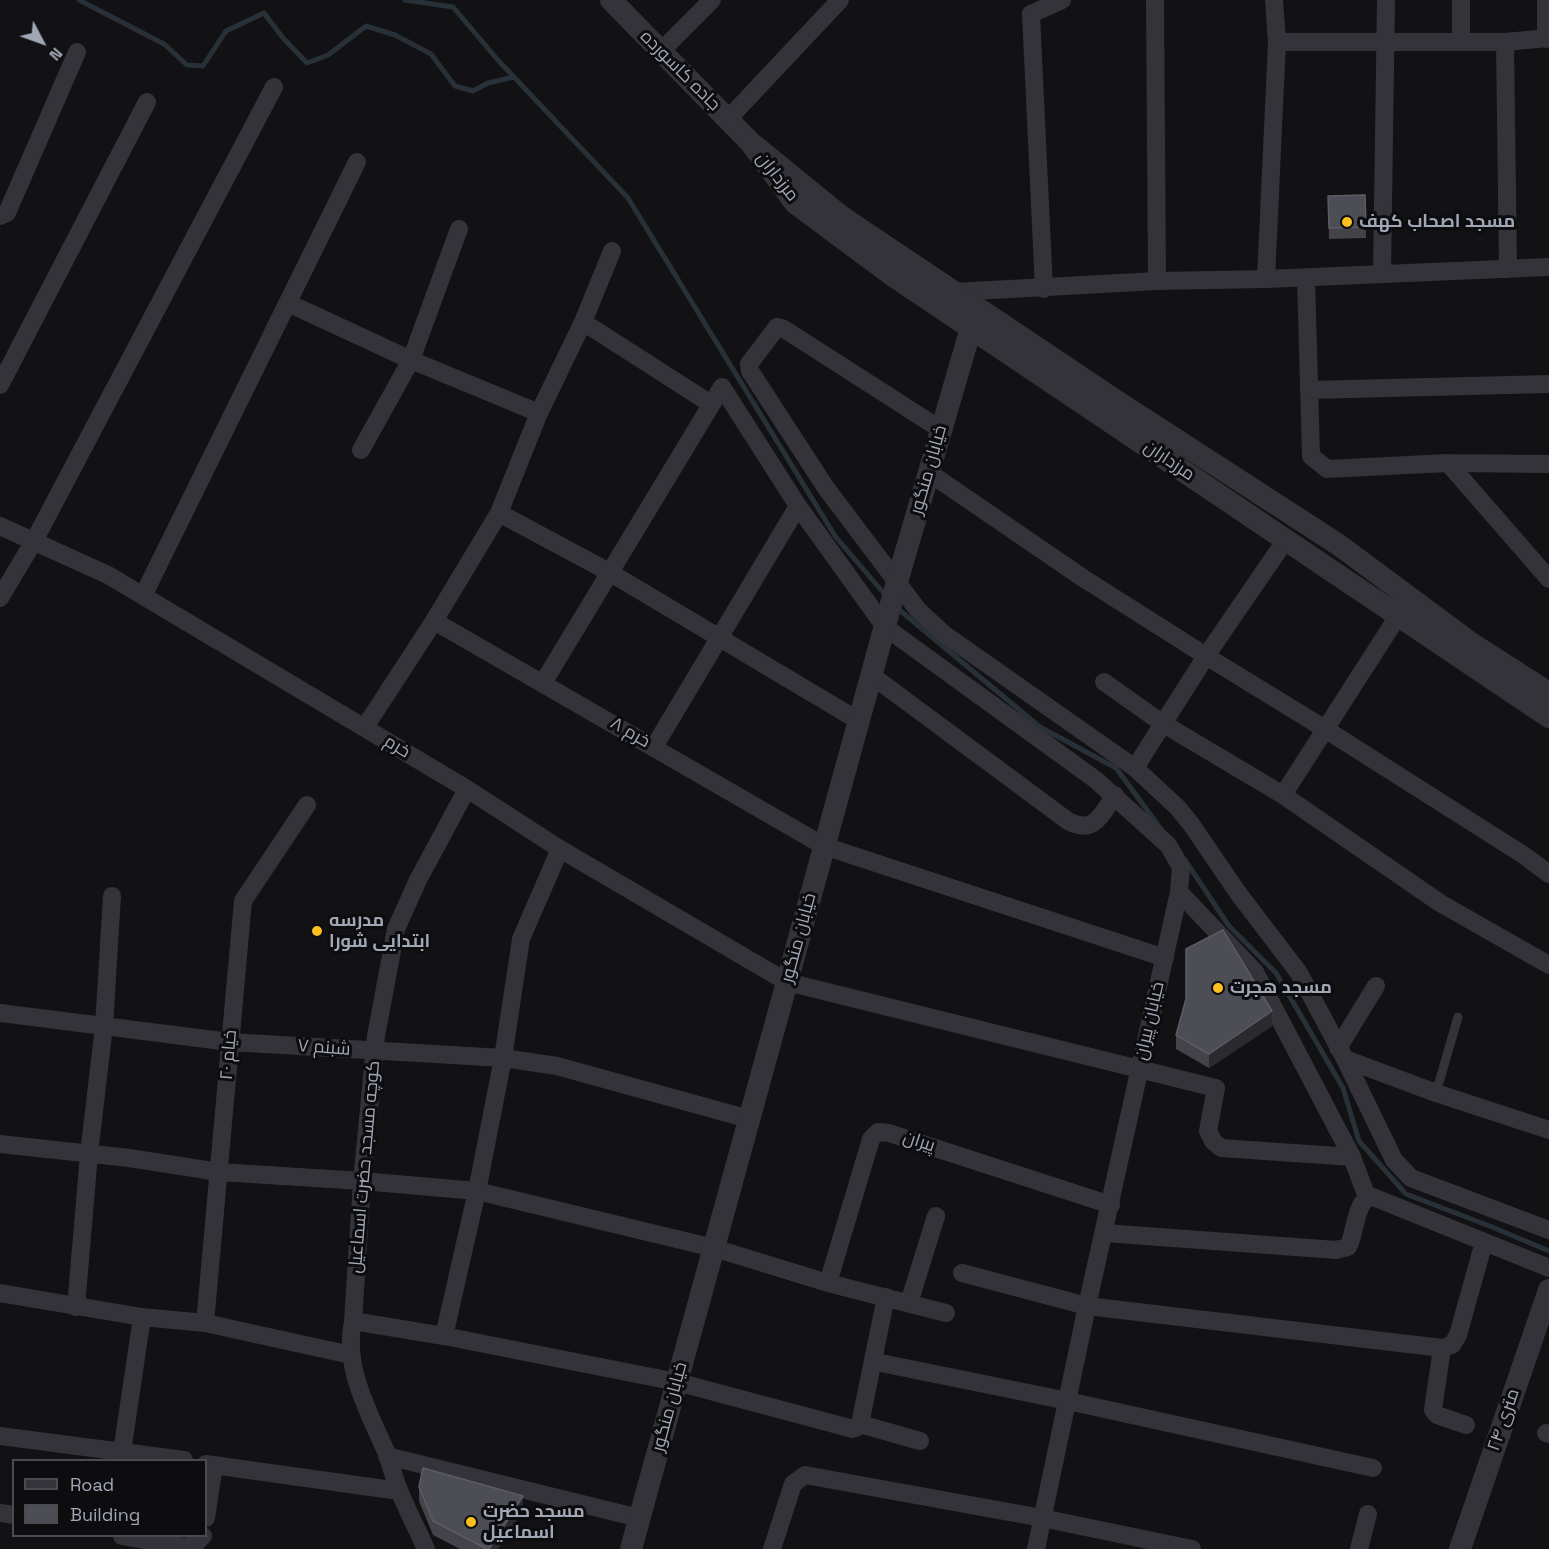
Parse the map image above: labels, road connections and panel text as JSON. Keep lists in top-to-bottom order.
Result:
{
  "streets": {
    "street": [
      "جاده کاسورده",
      "مرزداران",
      "خیابان منگور",
      "خرم ۸",
      "خرم",
      "خیابان پیران",
      "شبنم ۷",
      "خیام ۲۰",
      "پیران",
      "کوچه مسجد حضرت اسماعیل",
      "۲۴ متری"
    ]
  },
  "crossings": [
    ["جاده کاسورده", "مرزداران"],
    ["مرزداران", "خیابان منگور"],
    ["خیابان منگور", "خرم ۸"],
    ["خیابان منگور", "خرم"],
    ["خیابان منگور", "خیابان پیران"],
    ["خیابان منگور", "شبنم ۷"],
    ["خرم ۸", "خیابان پیران"],
    ["خرم", "خیابان پیران"],
    ["خرم", "کوچه مسجد حضرت اسماعیل"],
    ["خیابان پیران", "پیران"],
    ["شبنم ۷", "خیام ۲۰"],
    ["شبنم ۷", "کوچه مسجد حضرت اسماعیل"]
  ],
  "places": [
    "مسجد اصحاب کهف",
    "مدرسه ابتدایی شورا",
    "مسجد هجرت",
    "مسجد حضرت اسماعیل"
  ],
  "legend": ["Road", "Building"],
  "north": "bottom right"
}
